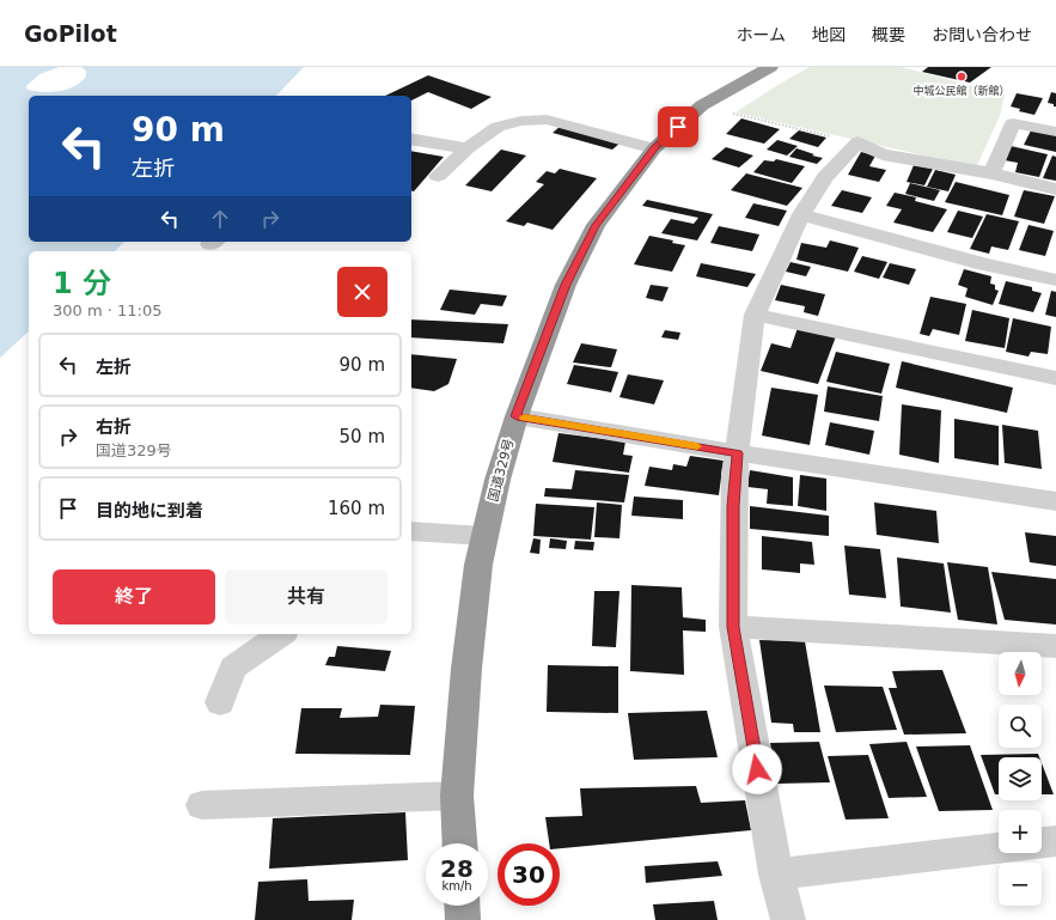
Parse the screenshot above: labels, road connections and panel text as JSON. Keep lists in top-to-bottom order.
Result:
{
  "streets": {
    "highway": ["国道329号"]
  },
  "places": ["中城公民館（新館）"],
  "north": "bottom",
  "page": {
    "header": "GoPilot",
    "nav": [
      "ホーム",
      "地図",
      "概要",
      "お問い合わせ"
    ],
    "turn": ["90 m", "左折"],
    "heading": ["1 分", "300 m · 11:05"],
    "list": [
      {
        "name": "左折",
        "value": "90 m"
      },
      {
        "name": "右折",
        "note": "国道329号",
        "value": "50 m"
      },
      {
        "name": "目的地に到着",
        "value": "160 m"
      }
    ],
    "buttons": ["終了", "共有"],
    "map_buttons": ["+", "−"],
    "speed": "28 km/h",
    "limit": "30"
  }
}
